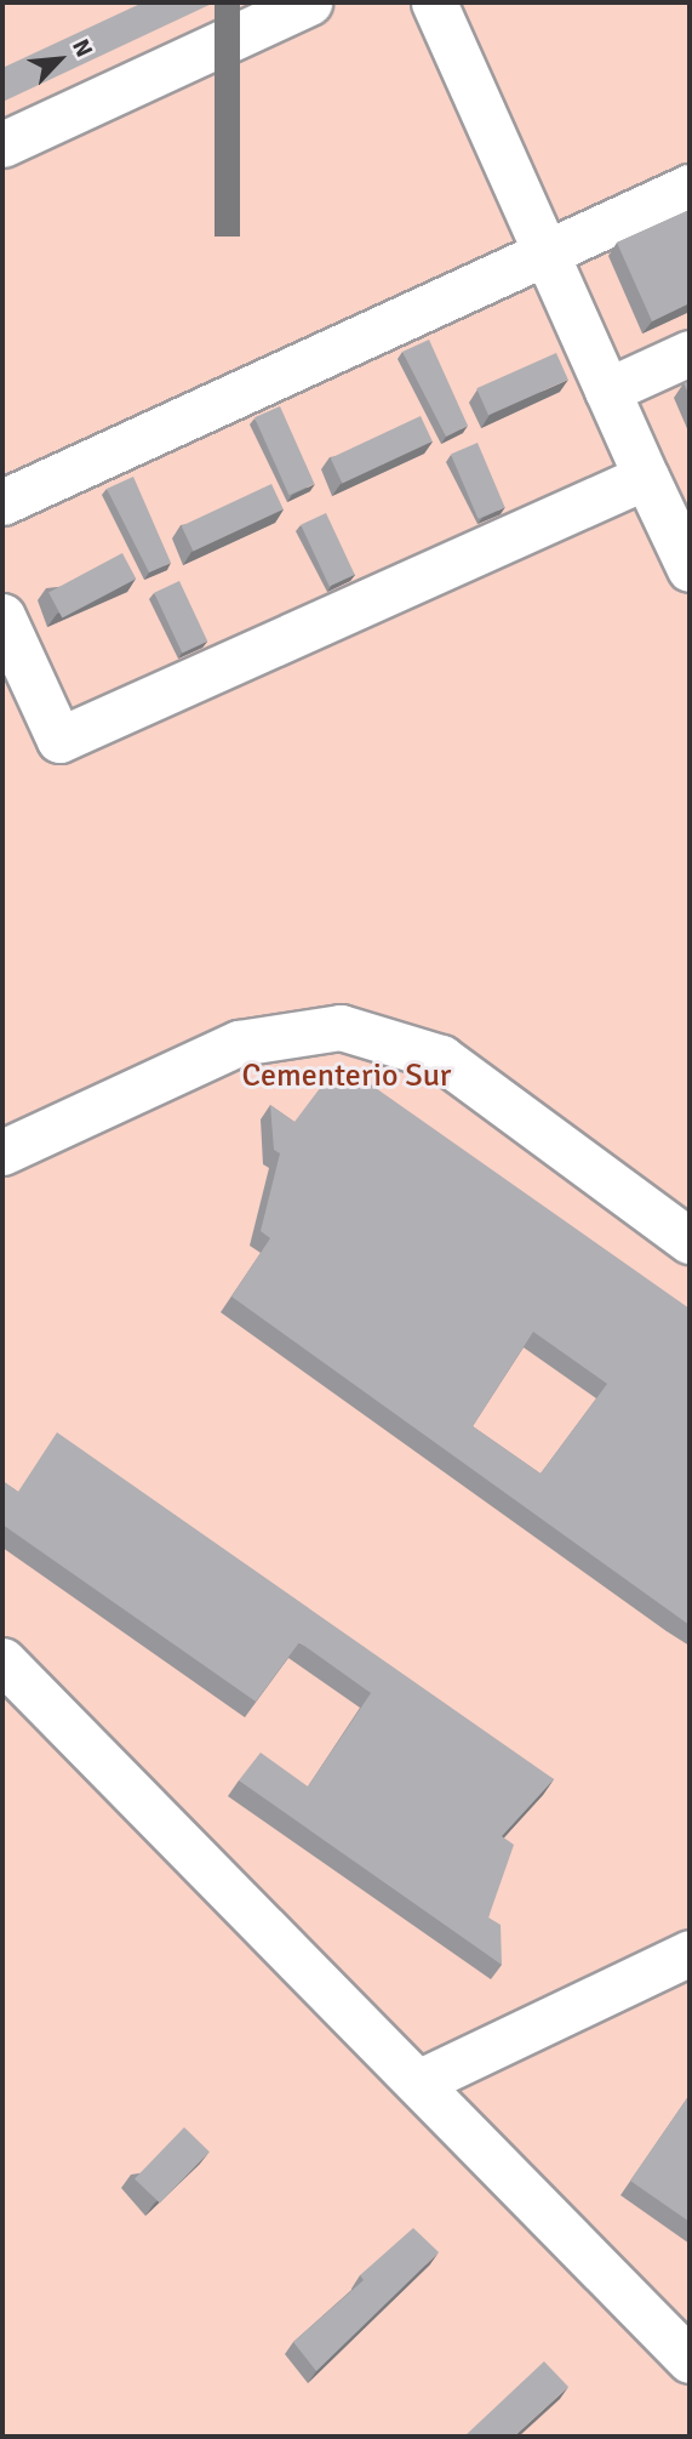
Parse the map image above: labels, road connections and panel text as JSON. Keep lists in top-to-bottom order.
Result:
{
  "parks": ["Cementerio Sur"],
  "north": "top right"
}
